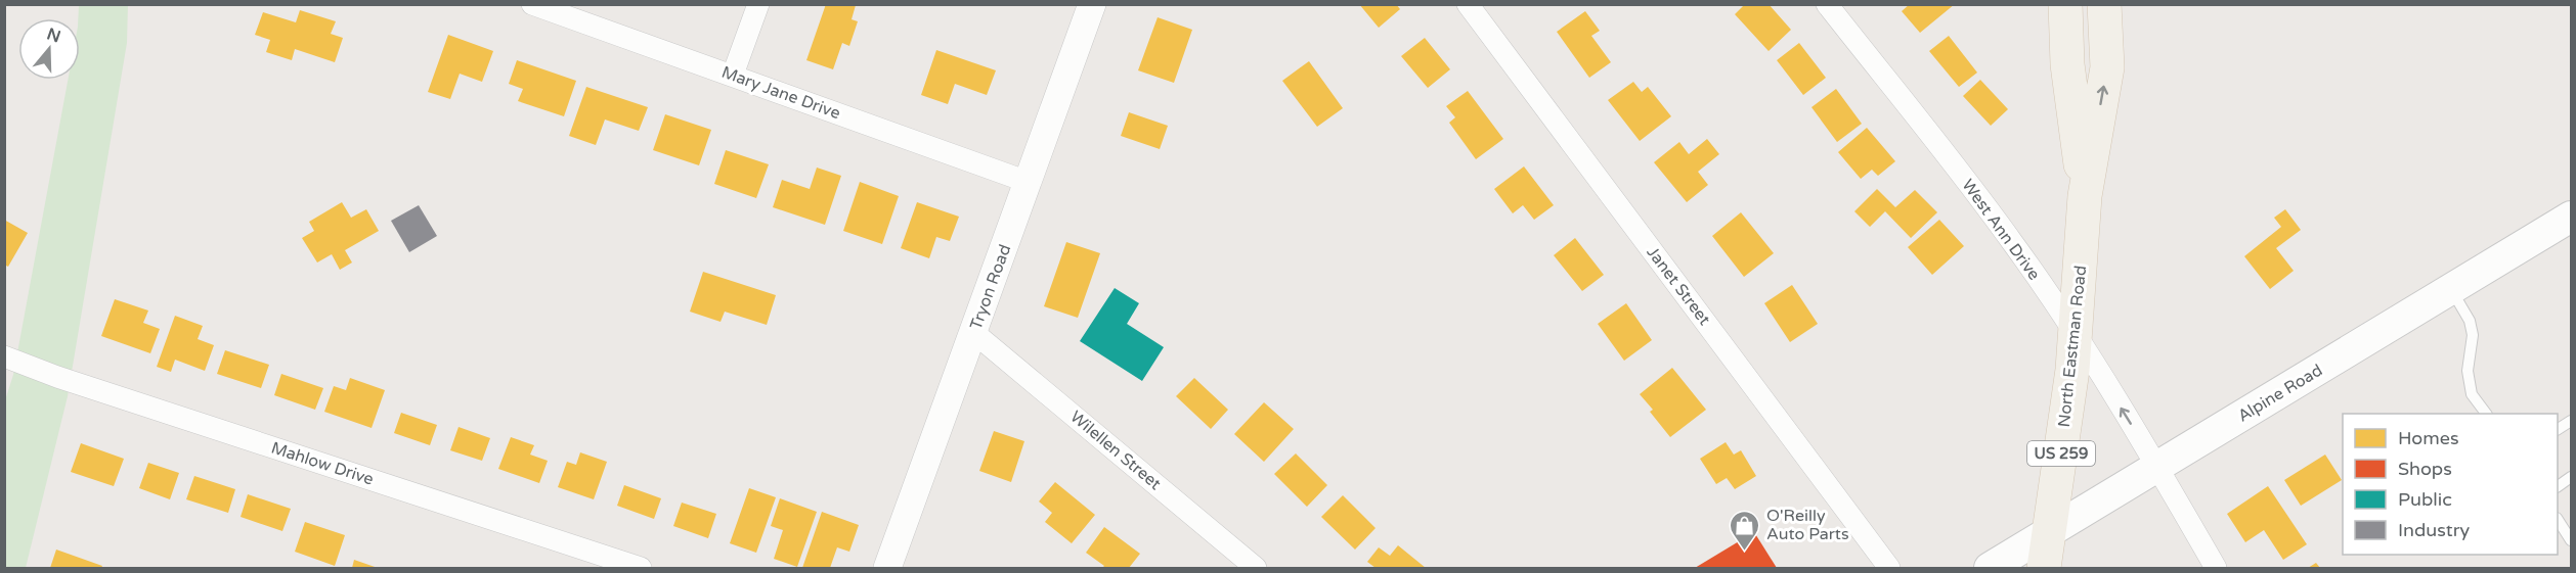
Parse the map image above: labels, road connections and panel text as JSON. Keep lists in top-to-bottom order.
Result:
{
  "streets": {
    "main road": ["North Eastman Road", "Alpine Road", "US 259"],
    "street": [
      "Mary Jane Drive",
      "West Ann Drive",
      "Janet Street",
      "Tryon Road",
      "Wilellen Street",
      "Mahlow Drive"
    ]
  },
  "crossings": [
    ["Mary Jane Drive", "Tryon Road"],
    ["West Ann Drive", "North Eastman Road"],
    ["West Ann Drive", "Alpine Road"],
    ["Tryon Road", "Wilellen Street"],
    ["North Eastman Road", "Alpine Road"]
  ],
  "places": {
    "shop": ["O'Reilly Auto Parts"]
  },
  "legend": [
    "Homes",
    "Shops",
    "Public",
    "Industry"
  ],
  "north": "top"
}
